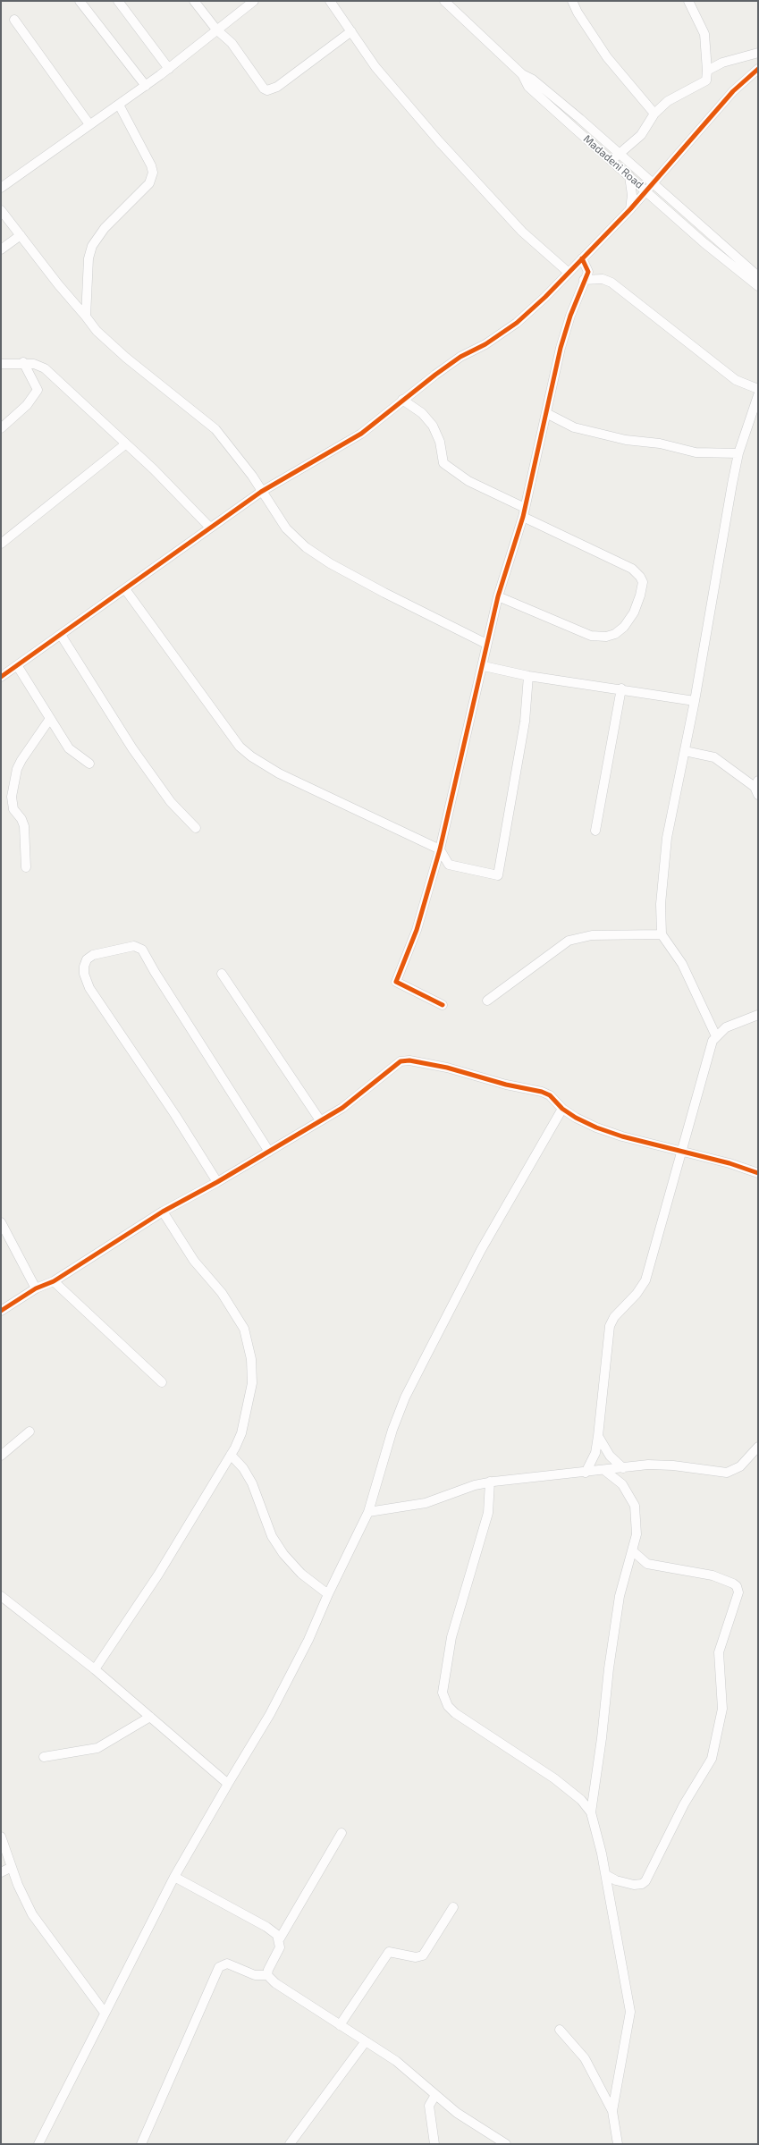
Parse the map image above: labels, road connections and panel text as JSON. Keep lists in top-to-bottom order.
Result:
{
  "streets": {
    "street": ["Madadeni Road"]
  }
}
